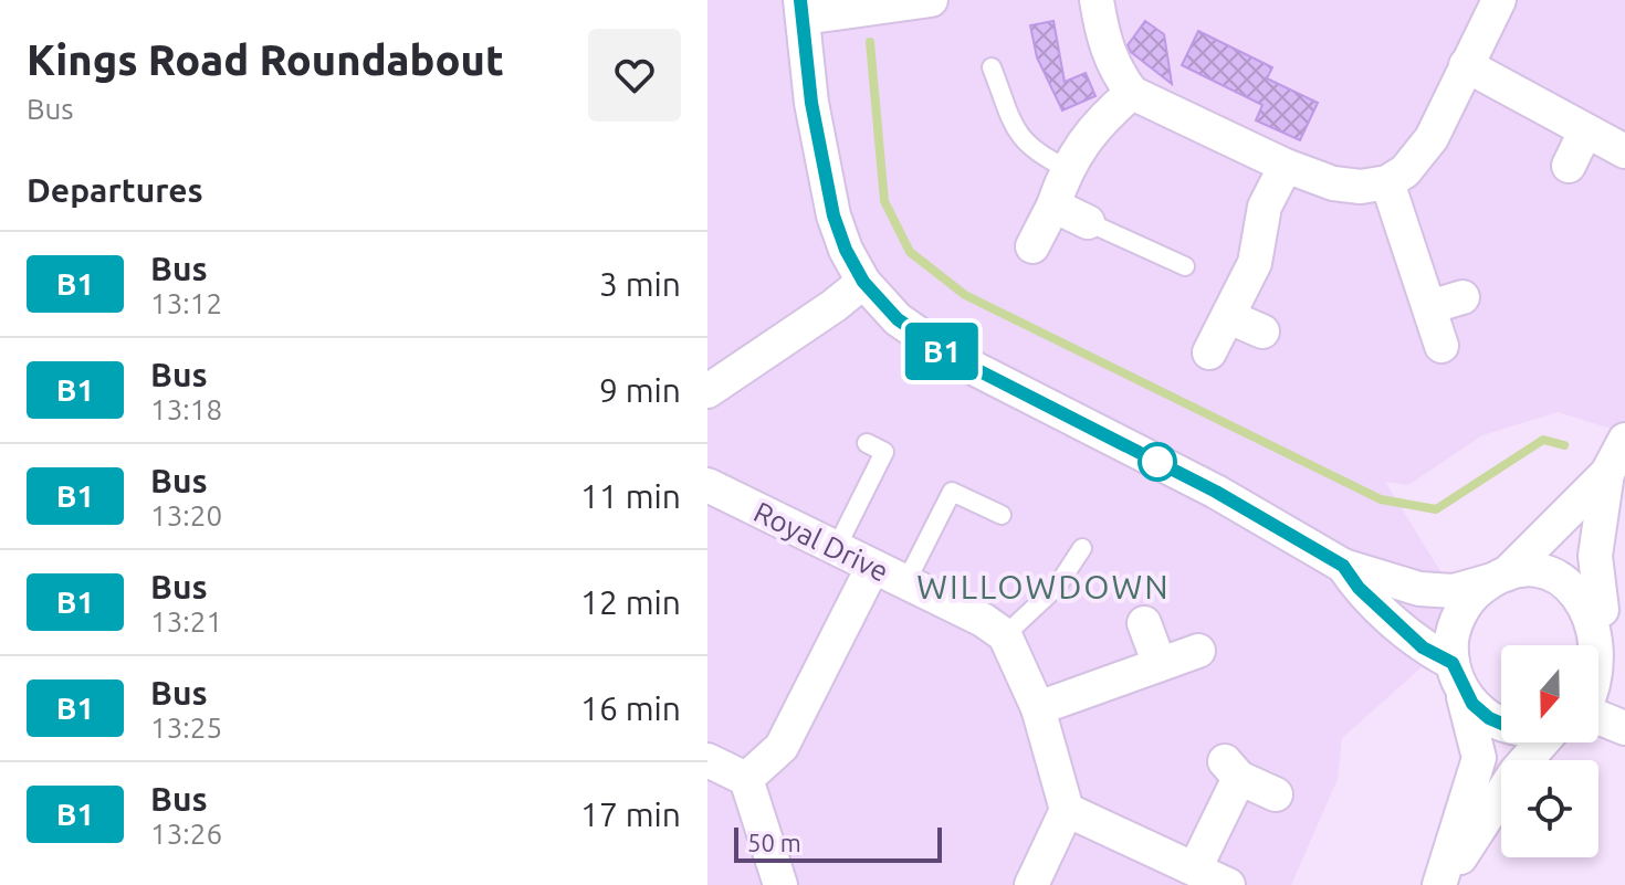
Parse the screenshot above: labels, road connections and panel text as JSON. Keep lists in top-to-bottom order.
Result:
{
  "streets": {
    "street": ["Royal Drive"]
  },
  "districts": ["WILLOWDOWN"],
  "lines": ["bus line B1"],
  "scale_bar": "50 m",
  "north": "bottom",
  "page": {
    "heading": [
      ["Kings Road Roundabout", "Bus"],
      "Departures"
    ],
    "on_map": "B1",
    "list": [
      {
        "mark": "B1",
        "name": "Bus",
        "note": "13:12",
        "value": "3 min"
      },
      {
        "mark": "B1",
        "name": "Bus",
        "note": "13:18",
        "value": "9 min"
      },
      {
        "mark": "B1",
        "name": "Bus",
        "note": "13:20",
        "value": "11 min"
      },
      {
        "mark": "B1",
        "name": "Bus",
        "note": "13:21",
        "value": "12 min"
      },
      {
        "mark": "B1",
        "name": "Bus",
        "note": "13:25",
        "value": "16 min"
      },
      {
        "mark": "B1",
        "name": "Bus",
        "note": "13:26",
        "value": "17 min"
      }
    ],
    "scale": "50 m"
  }
}
